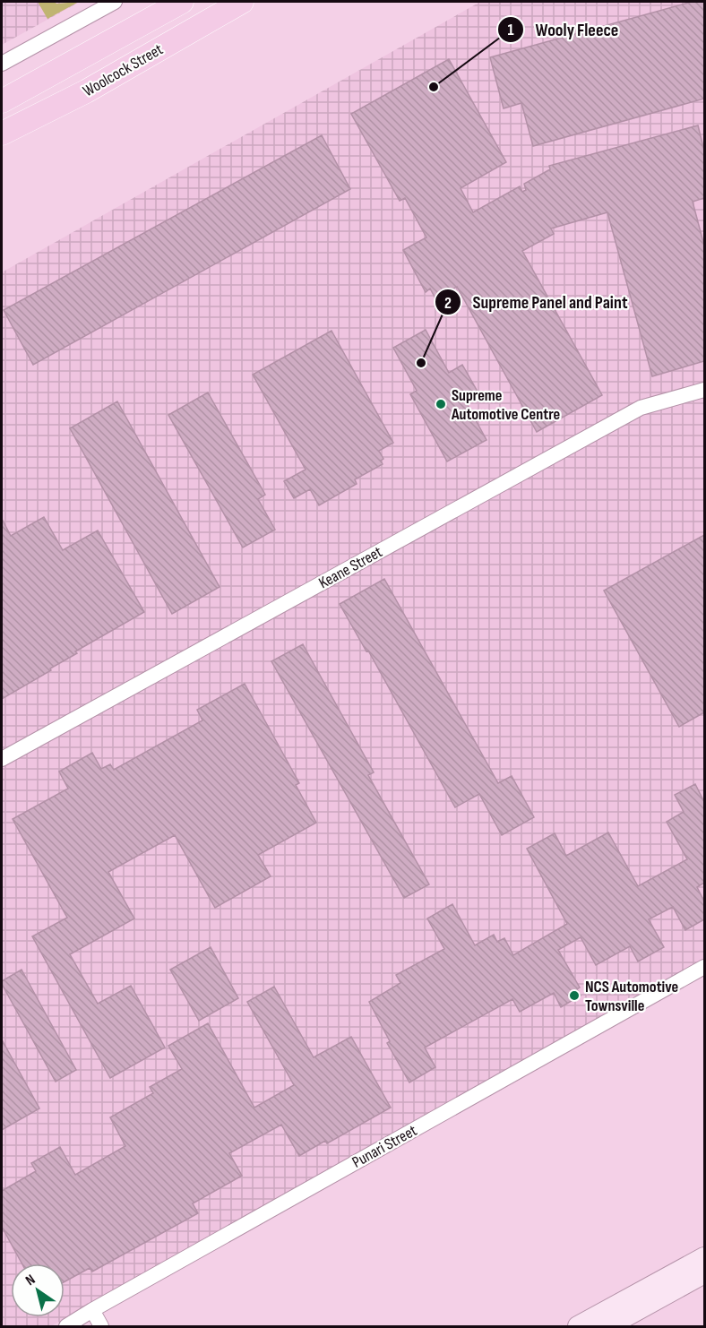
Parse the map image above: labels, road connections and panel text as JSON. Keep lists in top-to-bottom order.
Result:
{
  "streets": {
    "main road": ["Woolcock Street"],
    "street": ["Keane Street", "Punari Street"]
  },
  "places": [
    "Wooly Fleece",
    "Supreme Panel and Paint",
    "Supreme Automotive Centre",
    "NCS Automotive Townsville"
  ],
  "north": "top left"
}
